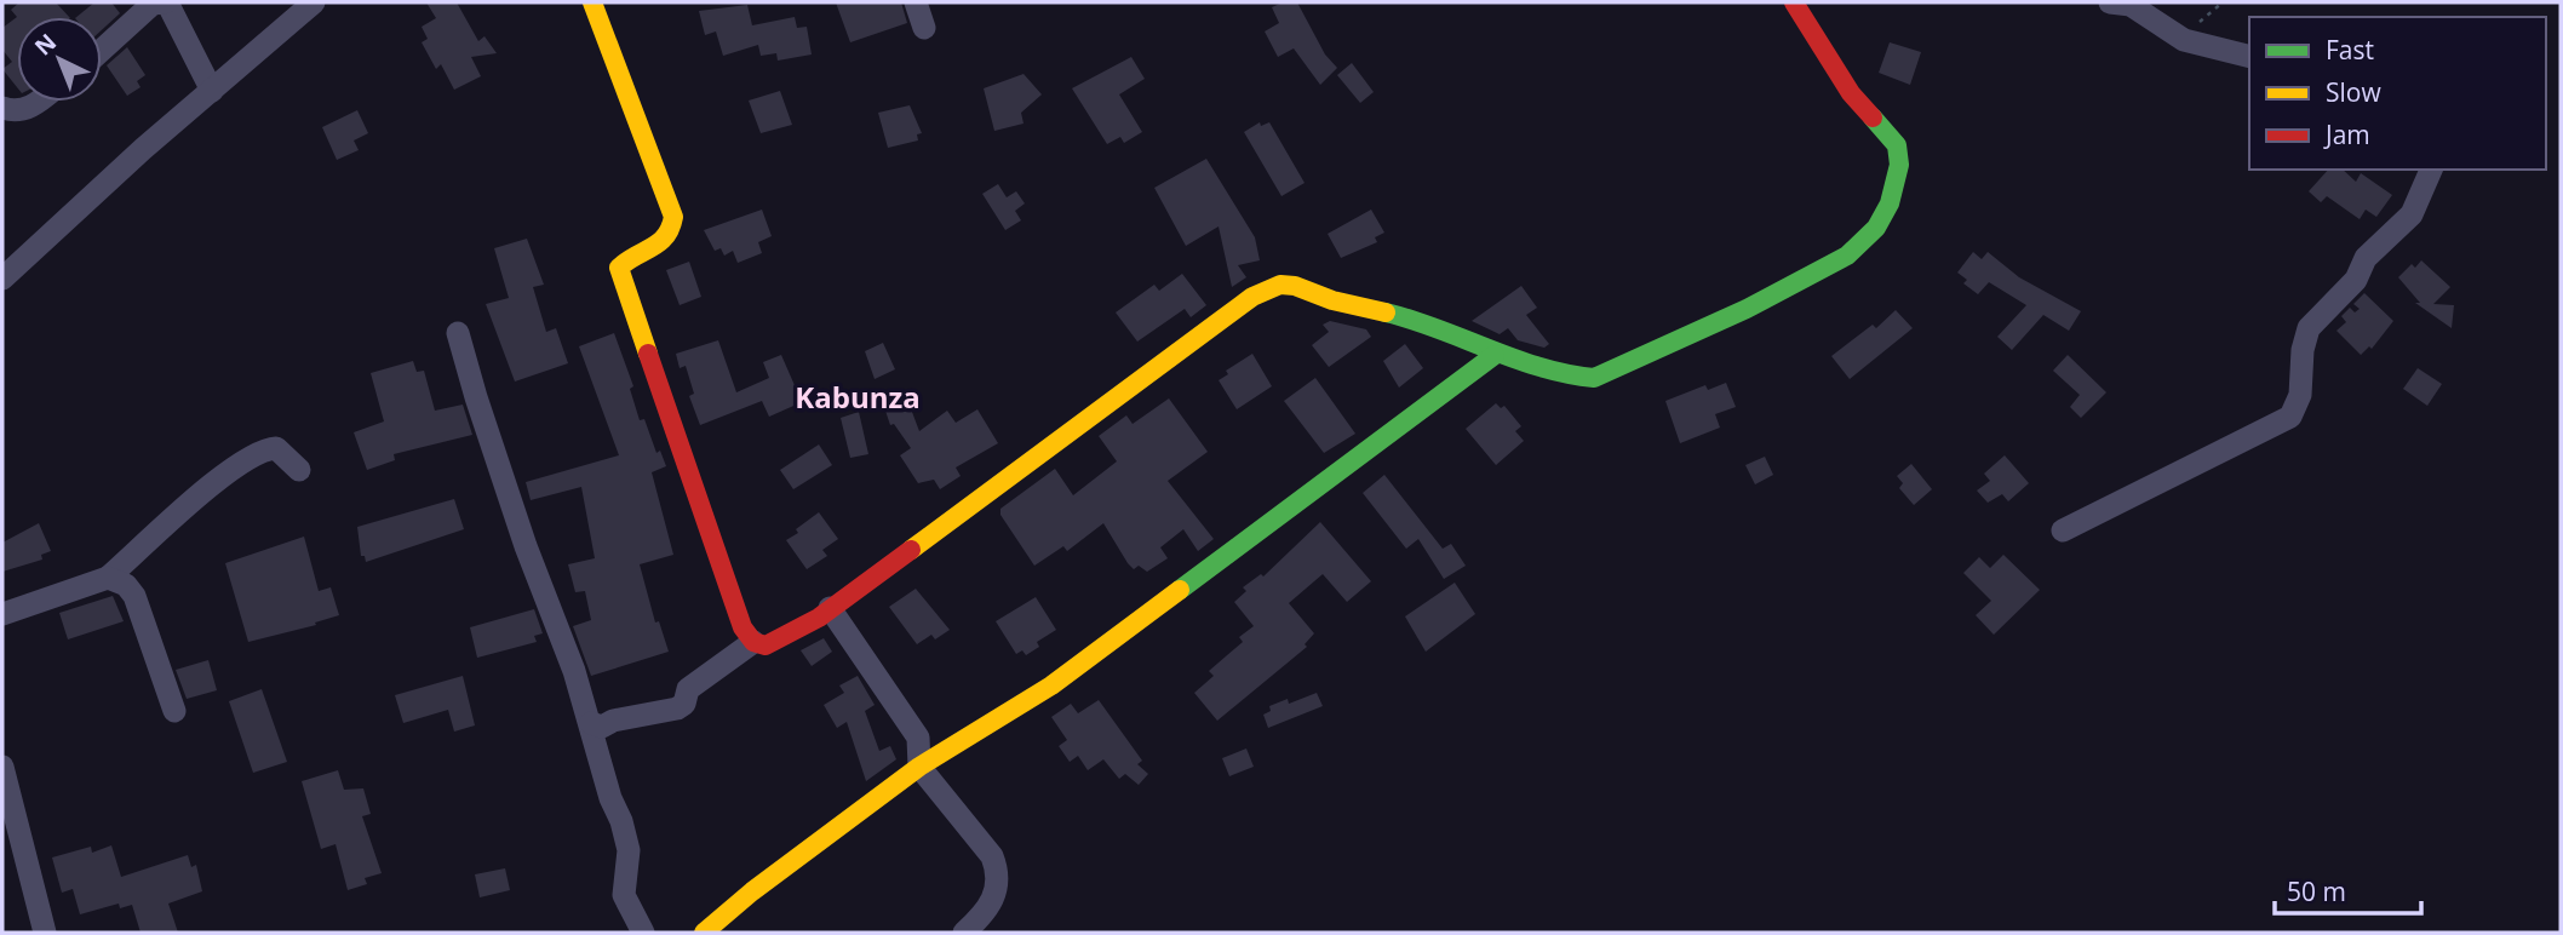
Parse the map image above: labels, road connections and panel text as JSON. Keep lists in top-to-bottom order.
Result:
{
  "districts": ["Kabunza"],
  "legend": ["Fast", "Slow", "Jam"],
  "scale_bar": "50 m",
  "north": "top left"
}
